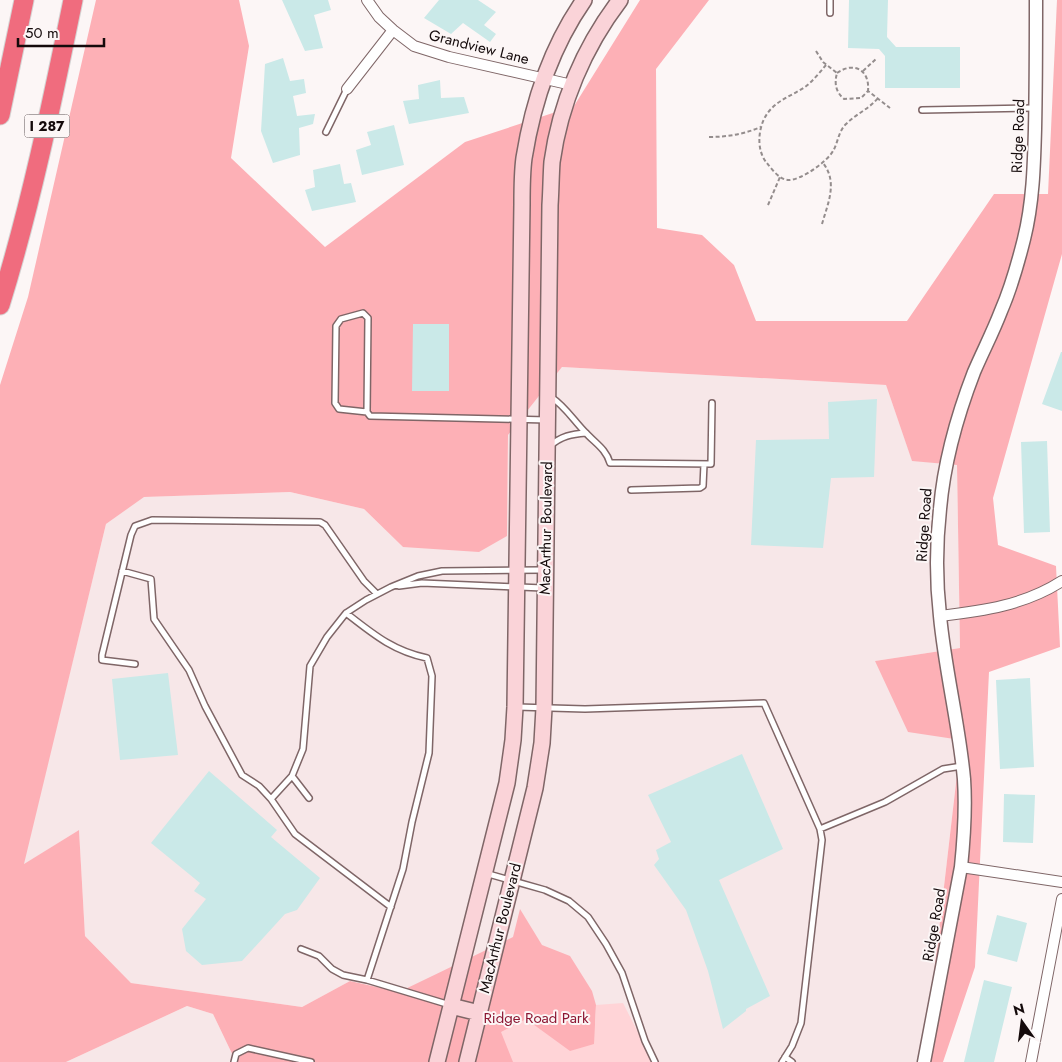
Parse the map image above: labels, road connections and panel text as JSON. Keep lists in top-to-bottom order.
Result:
{
  "streets": {
    "highway": ["I 287"],
    "main road": ["MacArthur Boulevard"],
    "street": ["Grandview Lane", "Ridge Road"]
  },
  "crossings": [
    ["Grandview Lane", "MacArthur Boulevard"]
  ],
  "parks": ["Ridge Road Park"],
  "scale_bar": "50 m",
  "north": "top"
}
